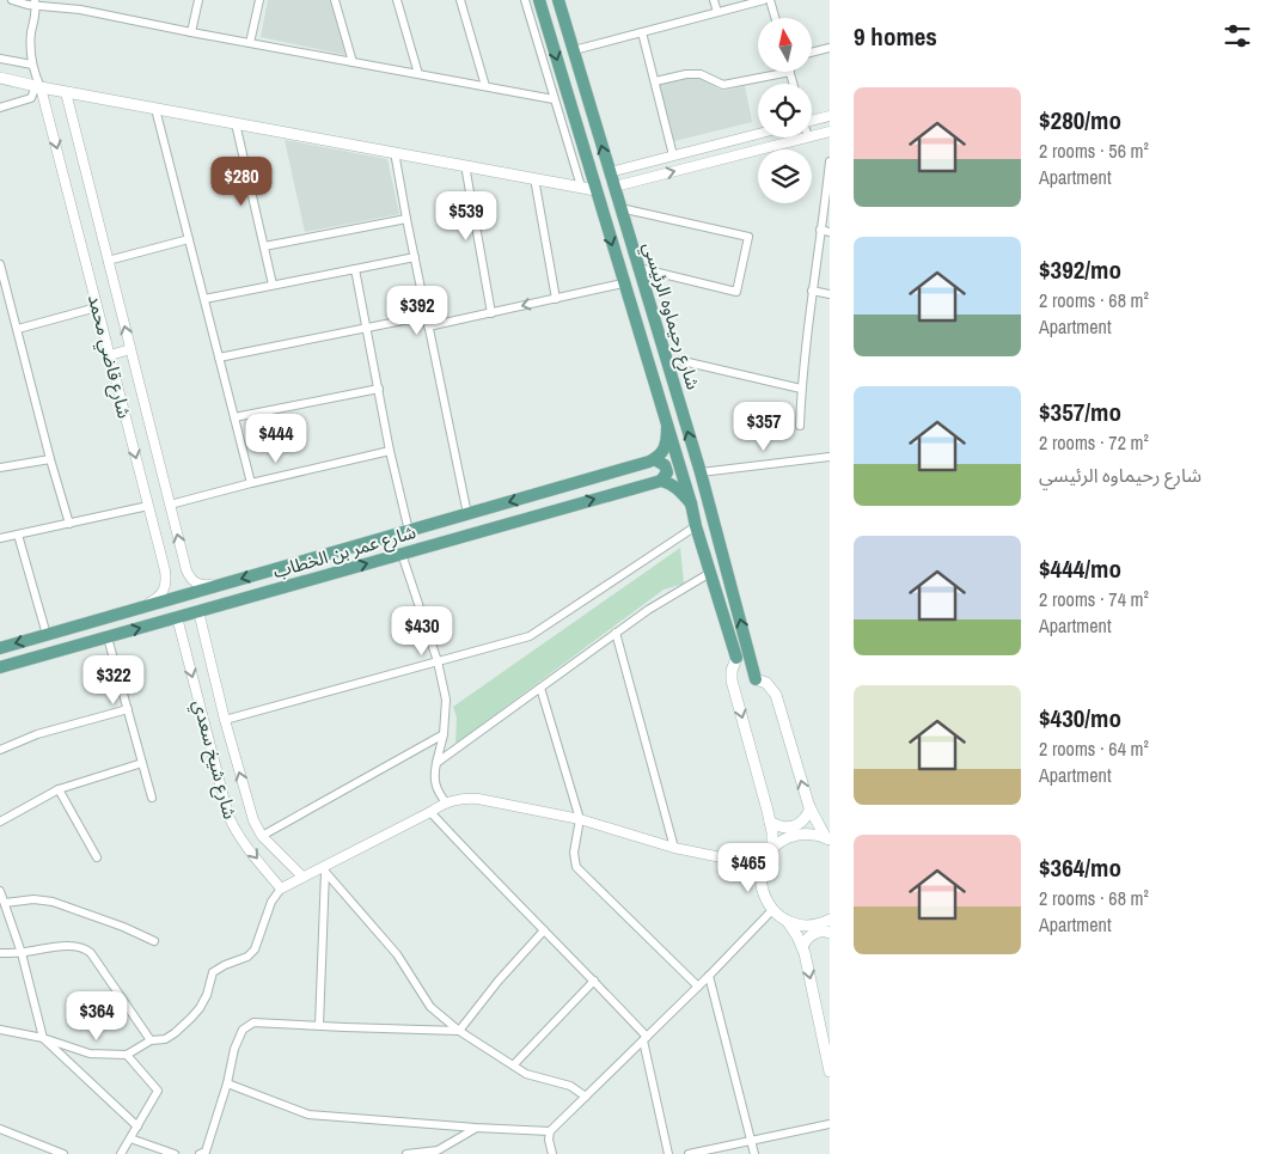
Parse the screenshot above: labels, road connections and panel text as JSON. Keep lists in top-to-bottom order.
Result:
{
  "streets": {
    "main road": ["شارع رحيماوه الرئيسي", "شارع عمر بن الخطاب"],
    "street": ["شارع قاضي محمد", "شارع شيخ سعدي"]
  },
  "crossings": [
    ["شارع قاضي محمد", "شارع عمر بن الخطاب"],
    ["شارع عمر بن الخطاب", "شارع شيخ سعدي"]
  ],
  "north": "top",
  "page": {
    "heading": "9 homes",
    "list": [
      {
        "name": "$280/mo",
        "note": "2 rooms · 56 m² · Apartment"
      },
      {
        "name": "$392/mo",
        "note": "2 rooms · 68 m² · Apartment"
      },
      {
        "name": "$357/mo",
        "note": "2 rooms · 72 m² · شارع رحيماوه الرئيسي"
      },
      {
        "name": "$444/mo",
        "note": "2 rooms · 74 m² · Apartment"
      },
      {
        "name": "$430/mo",
        "note": "2 rooms · 64 m² · Apartment"
      },
      {
        "name": "$364/mo",
        "note": "2 rooms · 68 m² · Apartment"
      }
    ],
    "price": [
      "$280",
      "$539",
      "$392",
      "$357",
      "$444",
      "$430",
      "$322",
      "$465",
      "$364"
    ]
  }
}
